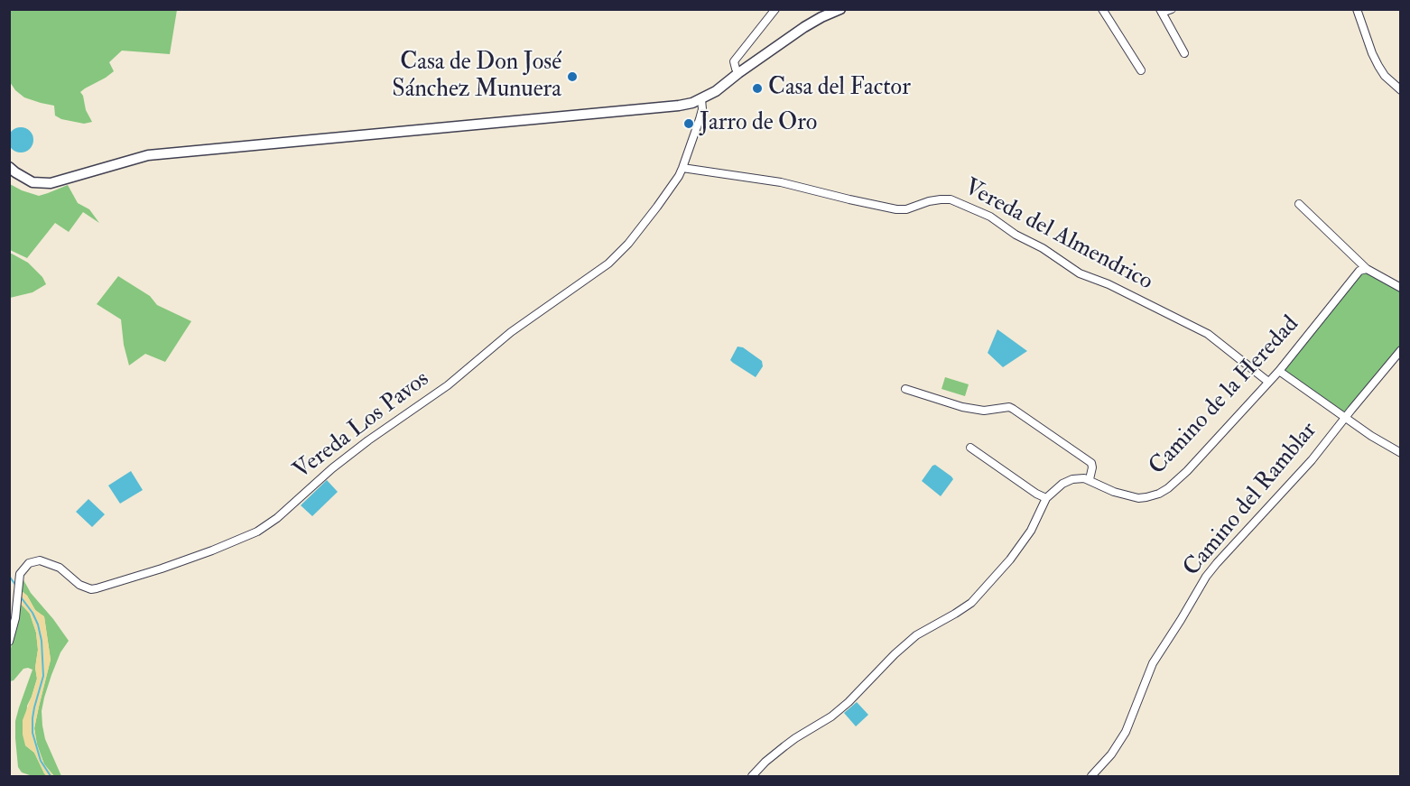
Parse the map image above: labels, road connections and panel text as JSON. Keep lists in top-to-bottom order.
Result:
{
  "streets": {
    "street": [
      "Vereda del Almendrico",
      "Camino de la Heredad",
      "Vereda Los Pavos",
      "Camino del Ramblar"
    ]
  },
  "crossings": [
    ["Vereda del Almendrico", "Camino de la Heredad"],
    ["Vereda del Almendrico", "Vereda Los Pavos"]
  ],
  "places": ["Casa de Don José Sánchez Munuera", "Casa del Factor", "Jarro de Oro"]
}
